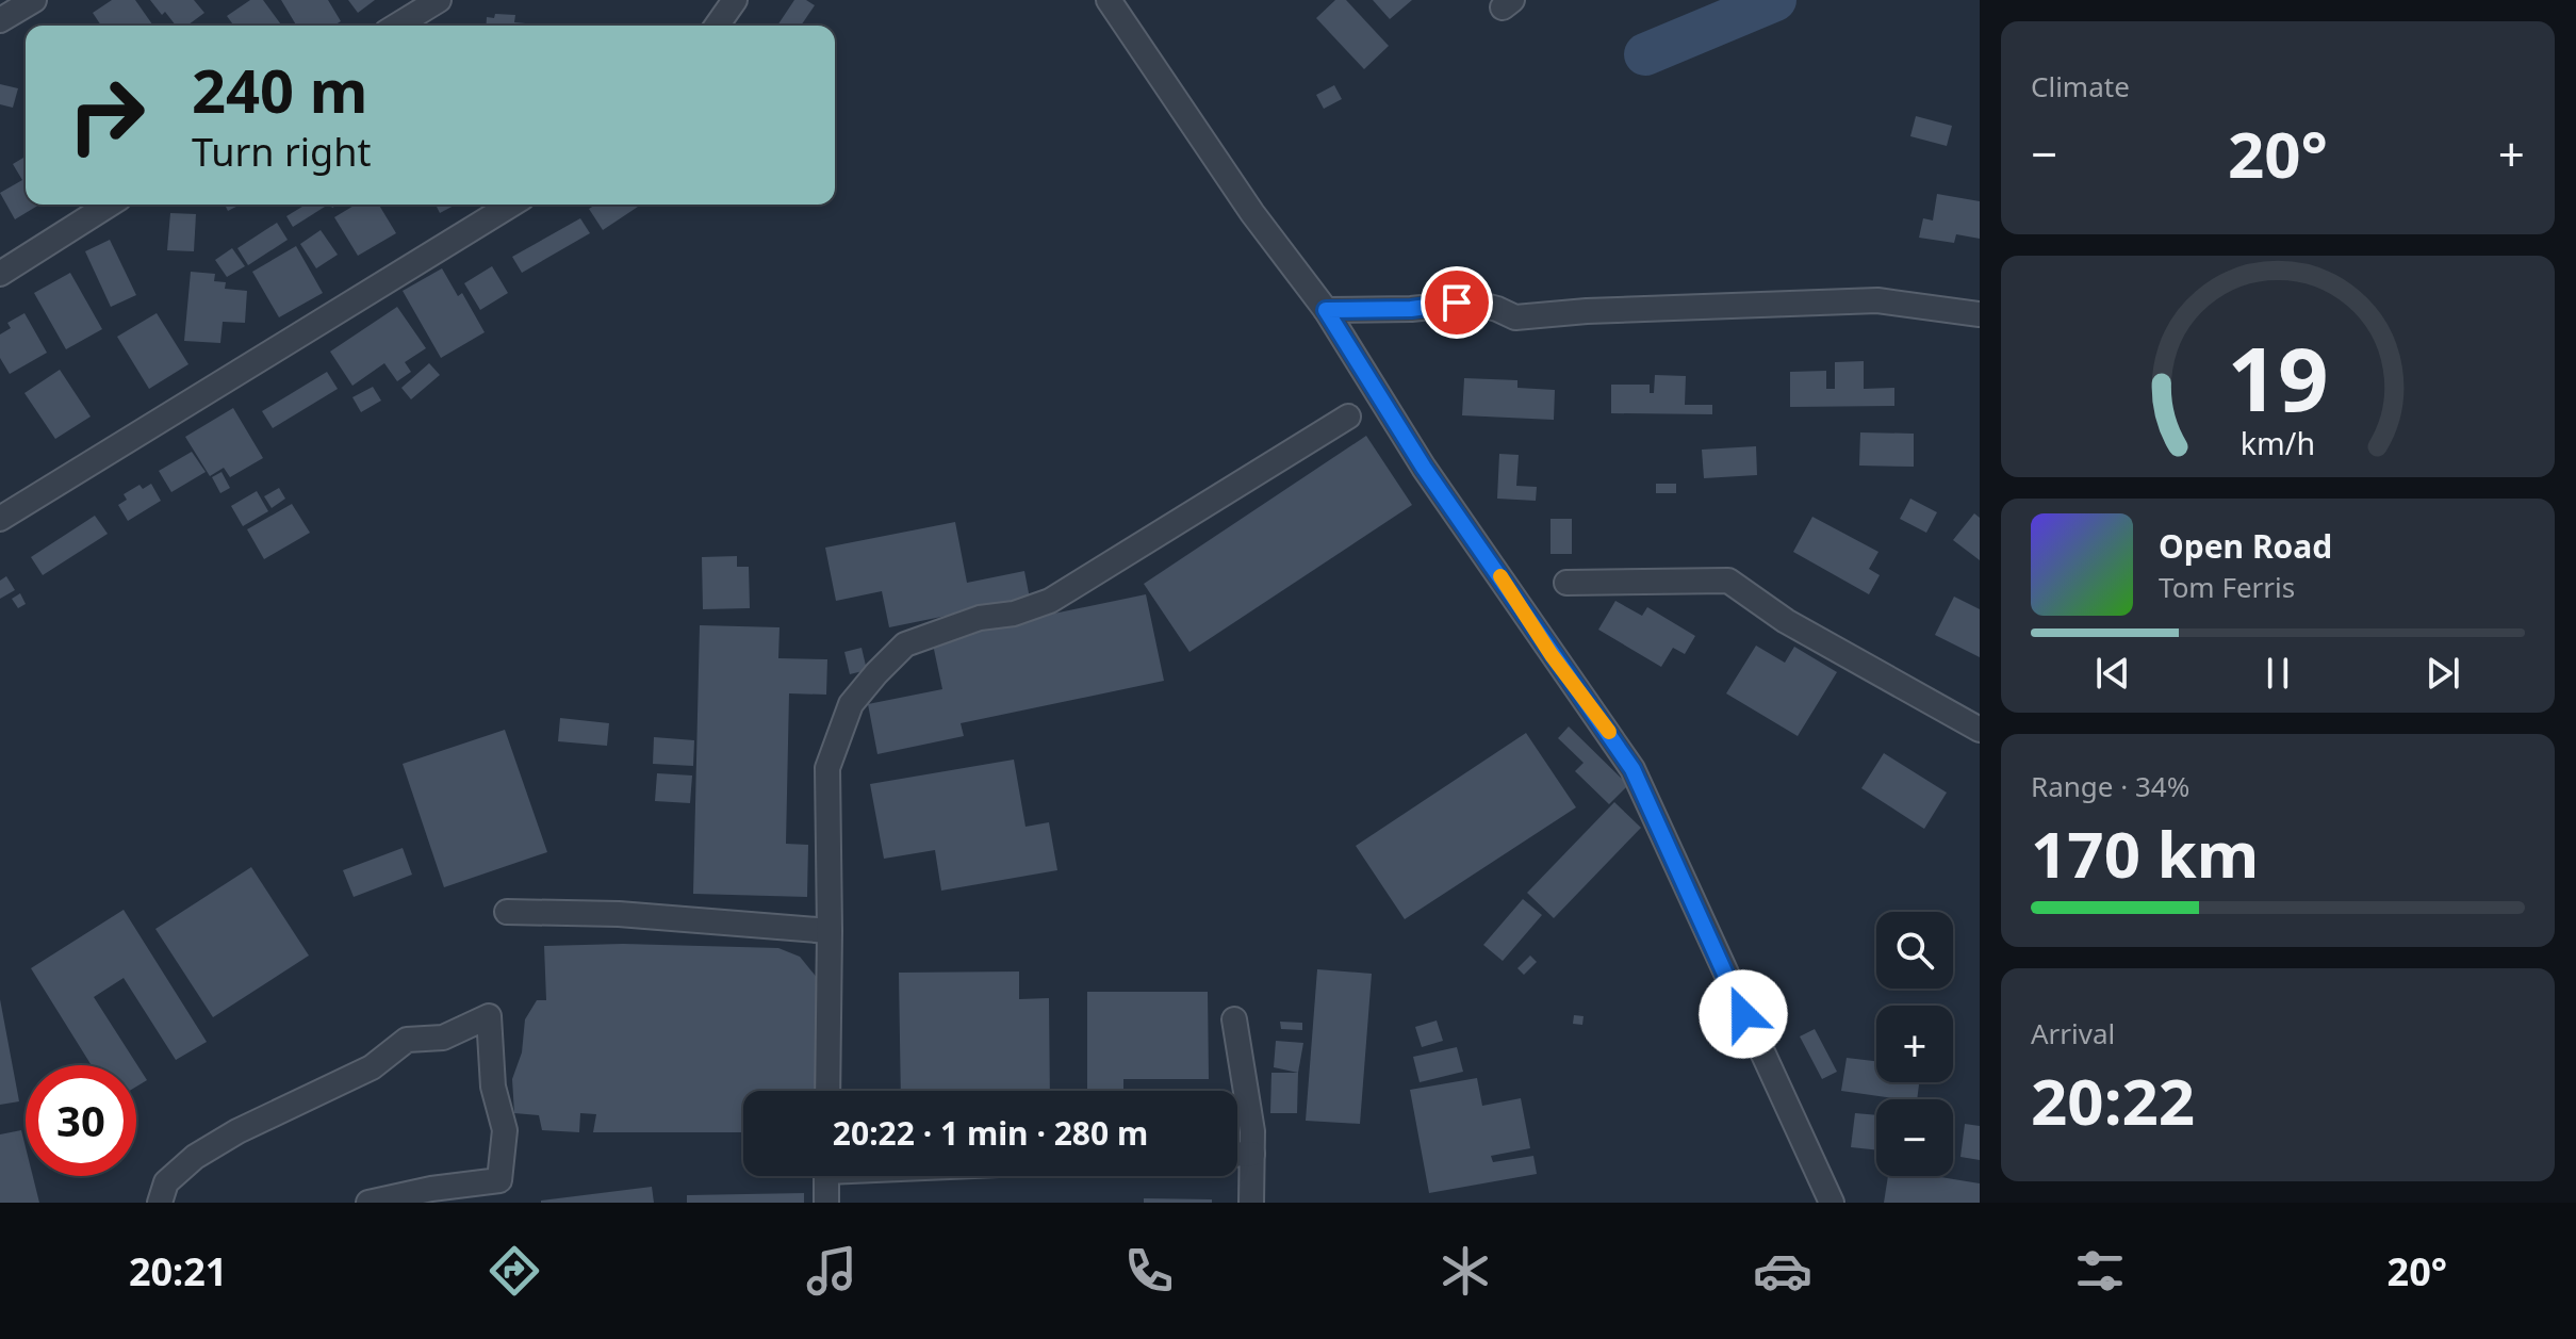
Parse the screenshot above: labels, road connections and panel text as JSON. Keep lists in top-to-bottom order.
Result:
{
  "page": {
    "tile": [
      "Climate",
      ["Range · 34%", "170 km"],
      ["Arrival", "20:22"]
    ],
    "turn": ["240 m", "Turn right"],
    "heat": ["−", "20°", "+"],
    "song": ["Open Road", "Tom Ferris"],
    "map_buttons": ["+", "−"],
    "limit": "30",
    "trip": "20:22 · 1 min · 280 m",
    "tabs": ["20:21", "20°"],
    "gauge": ["19", "km/h"]
  }
}
